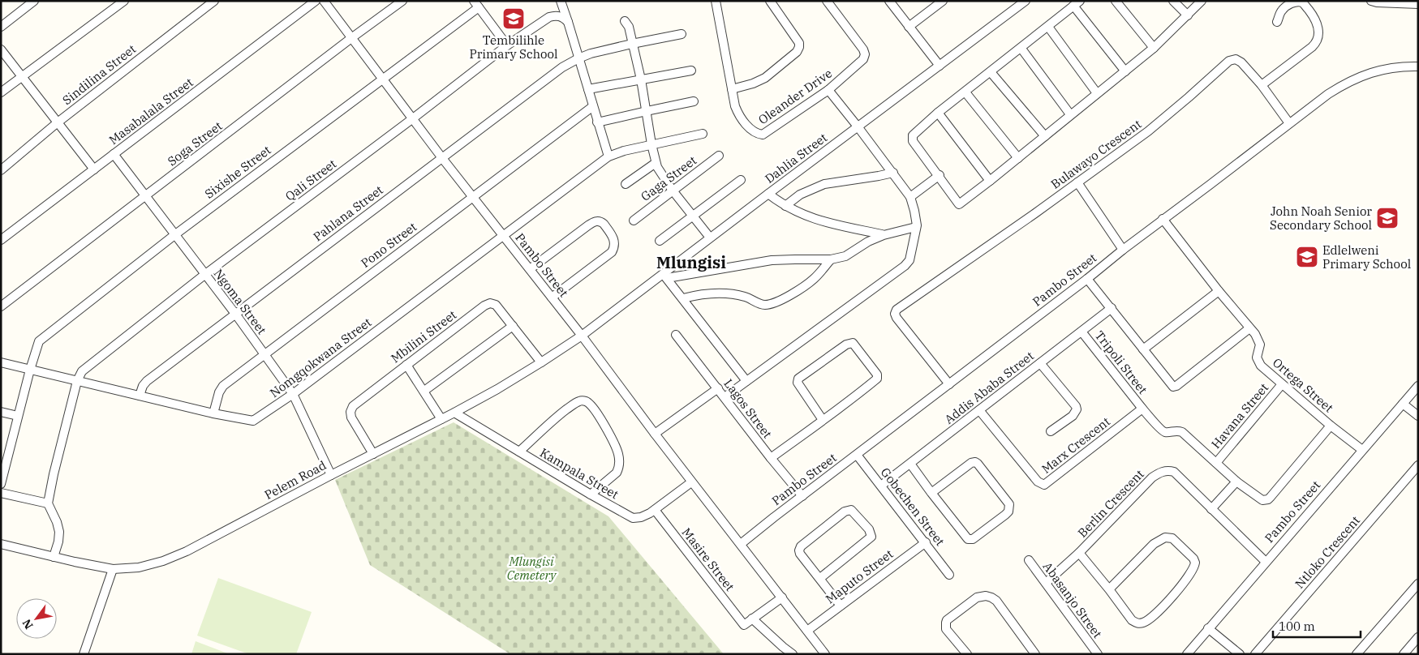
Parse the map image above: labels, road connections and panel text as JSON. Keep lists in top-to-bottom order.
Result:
{
  "streets": {
    "street": [
      "Sindilina Street",
      "Oleander Drive",
      "Masabalala Street",
      "Soga Street",
      "Bulawayo Crescent",
      "Dahlia Street",
      "Sixishe Street",
      "Gaga Street",
      "Qali Street",
      "Pahlana Street",
      "Pono Street",
      "Pambo Street",
      "Ngoma Street",
      "Mbilini Street",
      "Nomgqokwana Street",
      "Tripoli Street",
      "Ortega Street",
      "Addis Ababa Street",
      "Lagos Street",
      "Havana Street",
      "Marx Crescent",
      "Kampala Street",
      "Pelem Road",
      "Berlin Crescent",
      "Gobechen Street",
      "Ntloko Crescent",
      "Masire Street",
      "Maputo Street",
      "Abasanjo Street"
    ]
  },
  "crossings": [
    ["Masabalala Street", "Ngoma Street"],
    ["Soga Street", "Pambo Street"],
    ["Soga Street", "Ngoma Street"],
    ["Bulawayo Crescent", "Pambo Street"],
    ["Dahlia Street", "Pambo Street"],
    ["Dahlia Street", "Pelem Road"],
    ["Sixishe Street", "Pambo Street"],
    ["Sixishe Street", "Ngoma Street"],
    ["Sixishe Street", "Nomgqokwana Street"],
    ["Qali Street", "Pambo Street"],
    ["Qali Street", "Ngoma Street"],
    ["Qali Street", "Nomgqokwana Street"],
    ["Pahlana Street", "Pambo Street"],
    ["Pahlana Street", "Ngoma Street"],
    ["Pahlana Street", "Nomgqokwana Street"],
    ["Pono Street", "Pambo Street"],
    ["Pono Street", "Ngoma Street"],
    ["Pono Street", "Nomgqokwana Street"],
    ["Pambo Street", "Nomgqokwana Street"],
    ["Pambo Street", "Ortega Street"],
    ["Pambo Street", "Lagos Street"],
    ["Pambo Street", "Kampala Street"],
    ["Pambo Street", "Pelem Road"],
    ["Pambo Street", "Berlin Crescent"],
    ["Pambo Street", "Gobechen Street"],
    ["Pambo Street", "Maputo Street"],
    ["Ngoma Street", "Nomgqokwana Street"],
    ["Ngoma Street", "Pelem Road"],
    ["Mbilini Street", "Pelem Road"],
    ["Tripoli Street", "Ortega Street"],
    ["Tripoli Street", "Addis Ababa Street"],
    ["Tripoli Street", "Havana Street"],
    ["Tripoli Street", "Marx Crescent"],
    ["Ortega Street", "Havana Street"],
    ["Addis Ababa Street", "Marx Crescent"],
    ["Addis Ababa Street", "Gobechen Street"],
    ["Kampala Street", "Pelem Road"],
    ["Kampala Street", "Masire Street"],
    ["Berlin Crescent", "Abasanjo Street"],
    ["Gobechen Street", "Maputo Street"]
  ],
  "districts": ["Mlungisi"],
  "parks": ["Mlungisi Cemetery"],
  "places": {
    "school or university": ["Tembilihle Primary School", "John Noah Senior Secondary School", "Edlelweni Primary School"]
  },
  "scale_bar": "100 m",
  "north": "bottom left"
}
